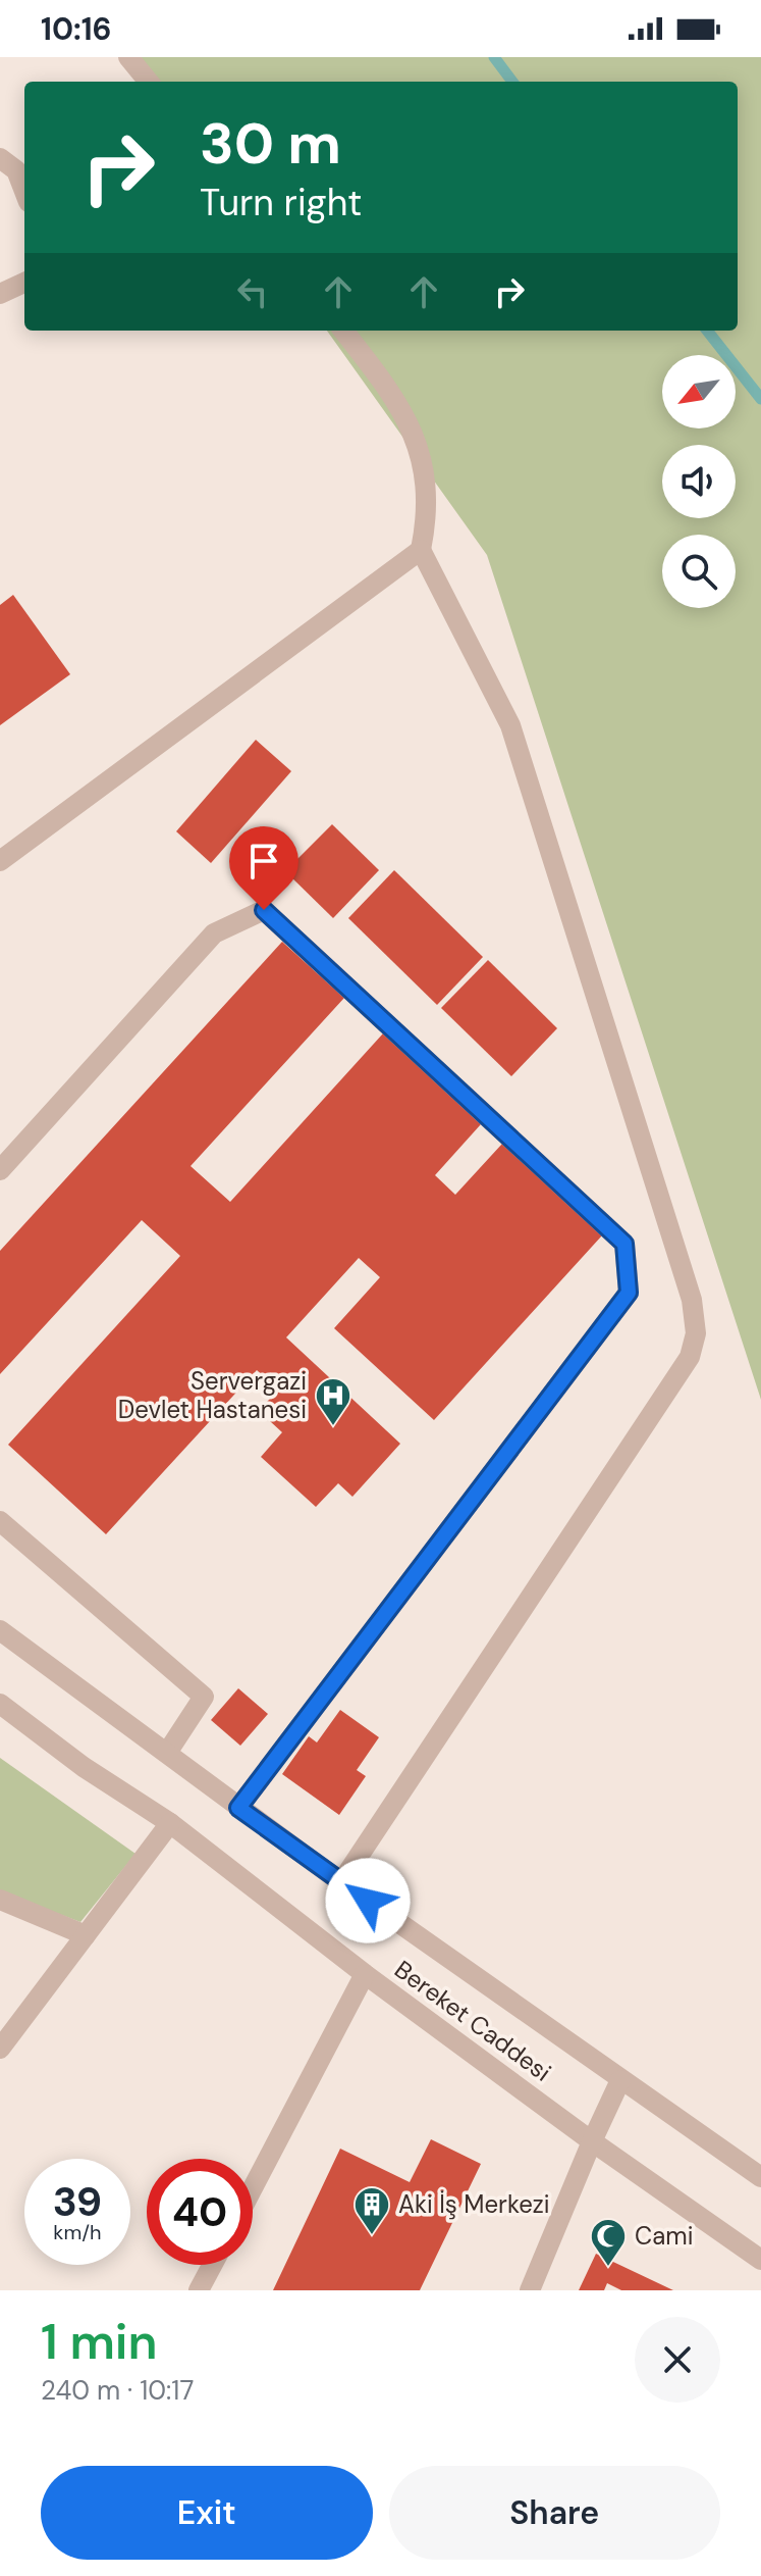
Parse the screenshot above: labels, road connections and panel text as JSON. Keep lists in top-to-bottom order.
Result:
{
  "streets": {
    "street": ["Bereket Caddesi"]
  },
  "places": {
    "hospital": ["Servergazi Devlet Hastanesi"],
    "building": ["Aki İş Merkezi"],
    "mosque": ["Cami"]
  },
  "north": "bottom left",
  "page": {
    "status": "10:16",
    "turn": ["30 m", "Turn right"],
    "speed": "39 km/h",
    "limit": "40",
    "heading": ["1 min", "240 m · 10:17"],
    "buttons": ["Exit", "Share"]
  }
}
